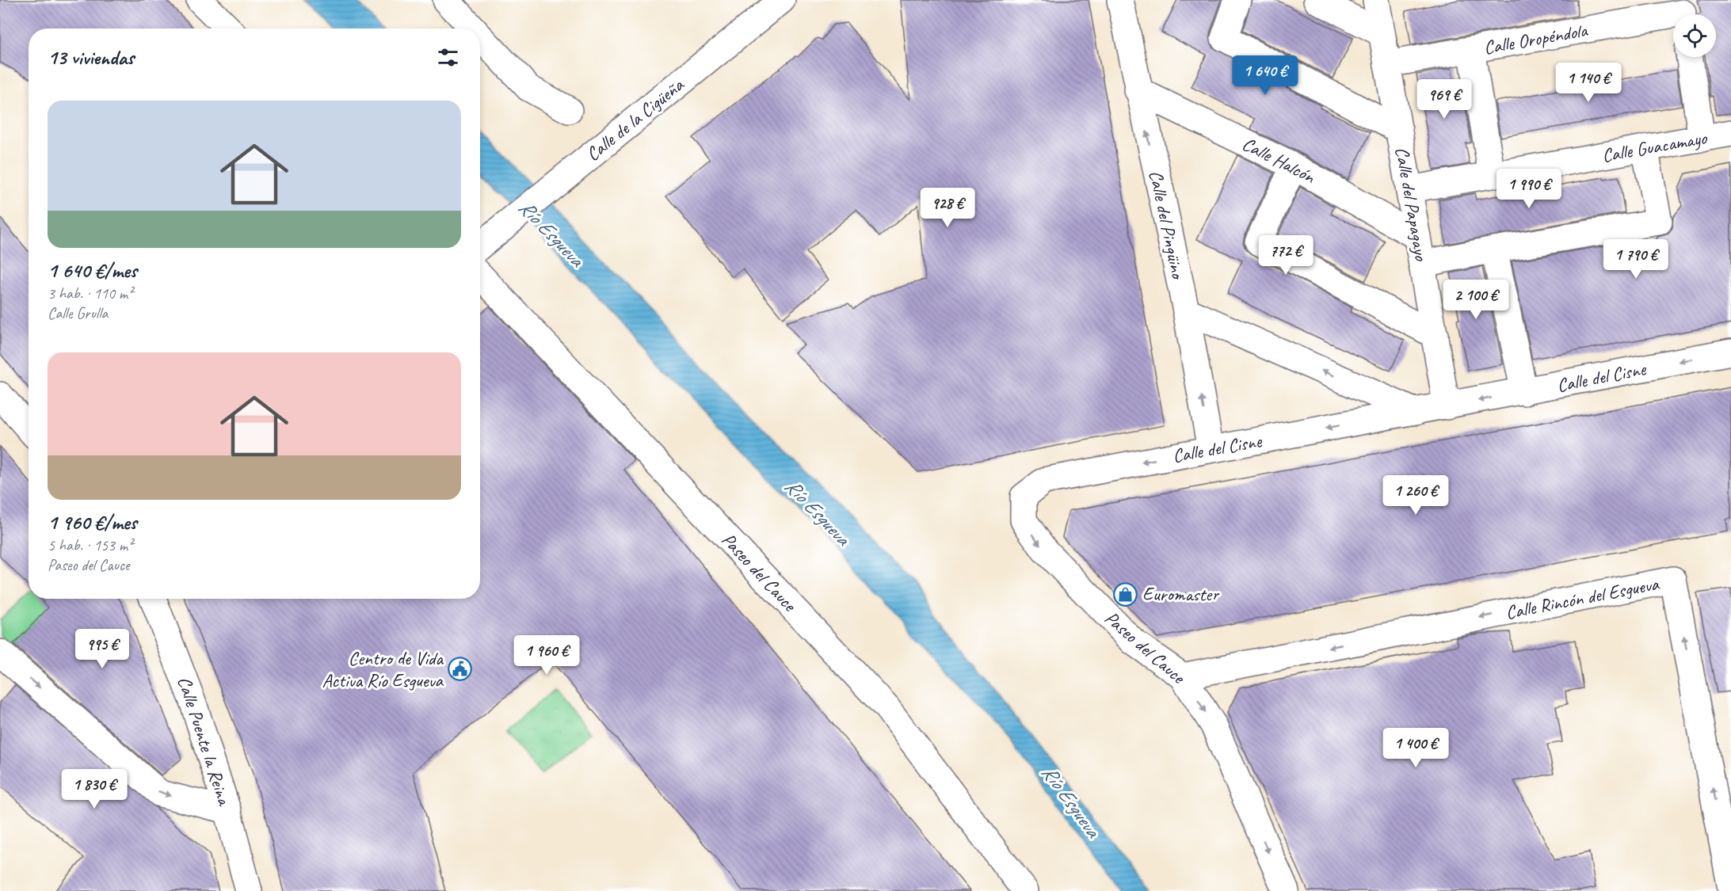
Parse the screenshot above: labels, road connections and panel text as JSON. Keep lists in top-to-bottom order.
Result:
{
  "streets": {
    "street": [
      "Calle Oropéndola",
      "Calle de la Cigüeña",
      "Calle Guacamayo",
      "Calle Halcón",
      "Calle del Papagayo",
      "Calle del Pingüino",
      "Calle del Cisne",
      "Paseo del Cauce",
      "Calle Rincón del Esgueva",
      "Calle Puente la Reina"
    ]
  },
  "crossings": [
    ["Calle Oropéndola", "Calle del Papagayo"],
    ["Calle Guacamayo", "Calle del Papagayo"],
    ["Calle Halcón", "Calle del Papagayo"],
    ["Calle Halcón", "Calle del Pingüino"],
    ["Calle del Papagayo", "Calle del Cisne"],
    ["Calle del Pingüino", "Calle del Cisne"],
    ["Calle del Cisne", "Paseo del Cauce"],
    ["Paseo del Cauce", "Calle Rincón del Esgueva"]
  ],
  "one_way": ["Calle del Pingüino", "Calle del Cisne"],
  "water": ["Río Esgueva"],
  "places": {
    "shop": ["Euromaster"],
    "public building": ["Centro de Vida Activa Río Esgueva"]
  },
  "page": {
    "heading": "13 viviendas",
    "price": [
      "1 640 €",
      "1 140 €",
      "969 €",
      "1 990 €",
      "928 €",
      "772 €",
      "1 790 €",
      "2 100 €",
      "1 260 €",
      "995 €",
      "1 960 €",
      "1 400 €",
      "1 830 €"
    ],
    "list": [
      {
        "name": "1 640 €/mes",
        "note": "3 hab. · 110 m² · Calle Grulla"
      },
      {
        "name": "1 960 €/mes",
        "note": "5 hab. · 153 m² · Paseo del Cauce"
      }
    ]
  }
}
